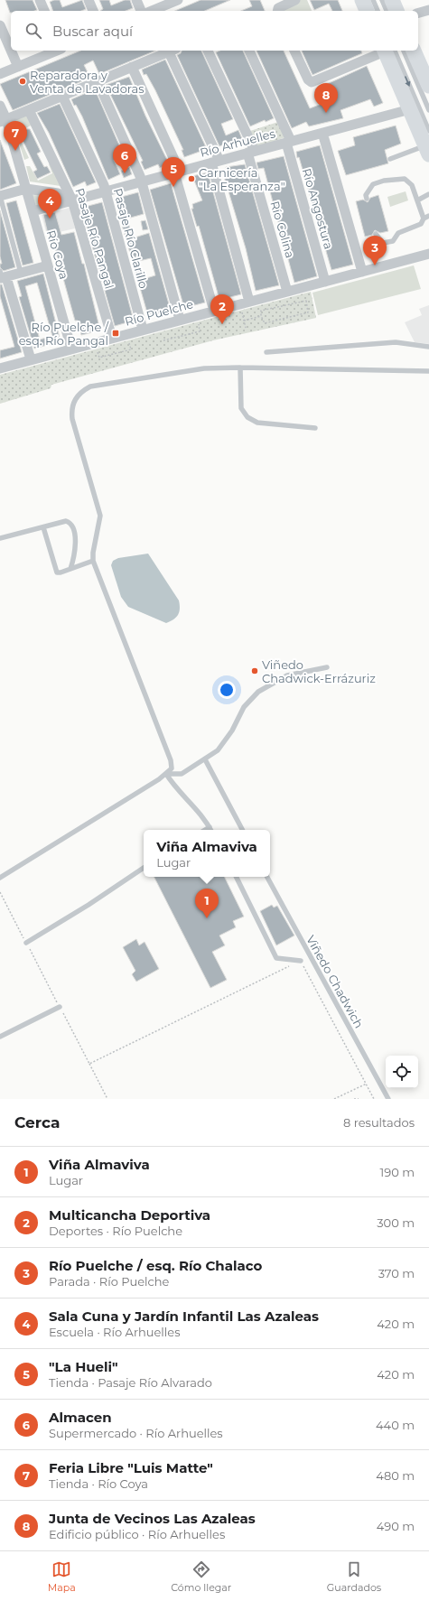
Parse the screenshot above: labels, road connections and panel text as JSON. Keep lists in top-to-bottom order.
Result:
{
  "streets": {
    "street": [
      "Río Arhuelles",
      "Río Angostura",
      "Río Colina",
      "Pasaje Río Pangal",
      "Pasaje Río Clarillo",
      "Río Coya",
      "Río Puelche"
    ],
    "lane": ["Viñedo Chadwich"]
  },
  "crossings": [
    ["Río Arhuelles", "Río Angostura"],
    ["Río Arhuelles", "Río Colina"],
    ["Río Arhuelles", "Pasaje Río Pangal"],
    ["Río Arhuelles", "Pasaje Río Clarillo"],
    ["Río Arhuelles", "Río Coya"],
    ["Río Angostura", "Río Puelche"],
    ["Río Colina", "Río Puelche"],
    ["Pasaje Río Pangal", "Río Puelche"],
    ["Pasaje Río Clarillo", "Río Puelche"],
    ["Río Coya", "Río Puelche"]
  ],
  "places": {
    "other": ["Reparadora y Venta de Lavadoras", "Carnicería \"La Esperanza\"", "Viñedo Chadwick-Errázuriz"],
    "transit": ["Río Puelche / esq. Río Pangal"]
  },
  "page": {
    "search": "Buscar aquí",
    "pins": [
      "8",
      "7",
      "6",
      "5",
      "4",
      "3",
      "2",
      "1"
    ],
    "popup": ["Viña Almaviva", "Lugar"],
    "heading": ["Cerca", "8 resultados"],
    "list": [
      {
        "mark": "1",
        "name": "Viña Almaviva",
        "note": "Lugar",
        "value": "190 m"
      },
      {
        "mark": "2",
        "name": "Multicancha Deportiva",
        "note": "Deportes · Río Puelche",
        "value": "300 m"
      },
      {
        "mark": "3",
        "name": "Río Puelche / esq. Río Chalaco",
        "note": "Parada · Río Puelche",
        "value": "370 m"
      },
      {
        "mark": "4",
        "name": "Sala Cuna y Jardín Infantil Las Azaleas",
        "note": "Escuela · Río Arhuelles",
        "value": "420 m"
      },
      {
        "mark": "5",
        "name": "\"La Hueli\"",
        "note": "Tienda · Pasaje Río Alvarado",
        "value": "420 m"
      },
      {
        "mark": "6",
        "name": "Almacen",
        "note": "Supermercado · Río Arhuelles",
        "value": "440 m"
      },
      {
        "mark": "7",
        "name": "Feria Libre \"Luis Matte\"",
        "note": "Tienda · Río Coya",
        "value": "480 m"
      },
      {
        "mark": "8",
        "name": "Junta de Vecinos Las Azaleas",
        "note": "Edificio público · Río Arhuelles",
        "value": "490 m"
      }
    ],
    "nav": ["Mapa", "Cómo llegar", "Guardados"]
  }
}
